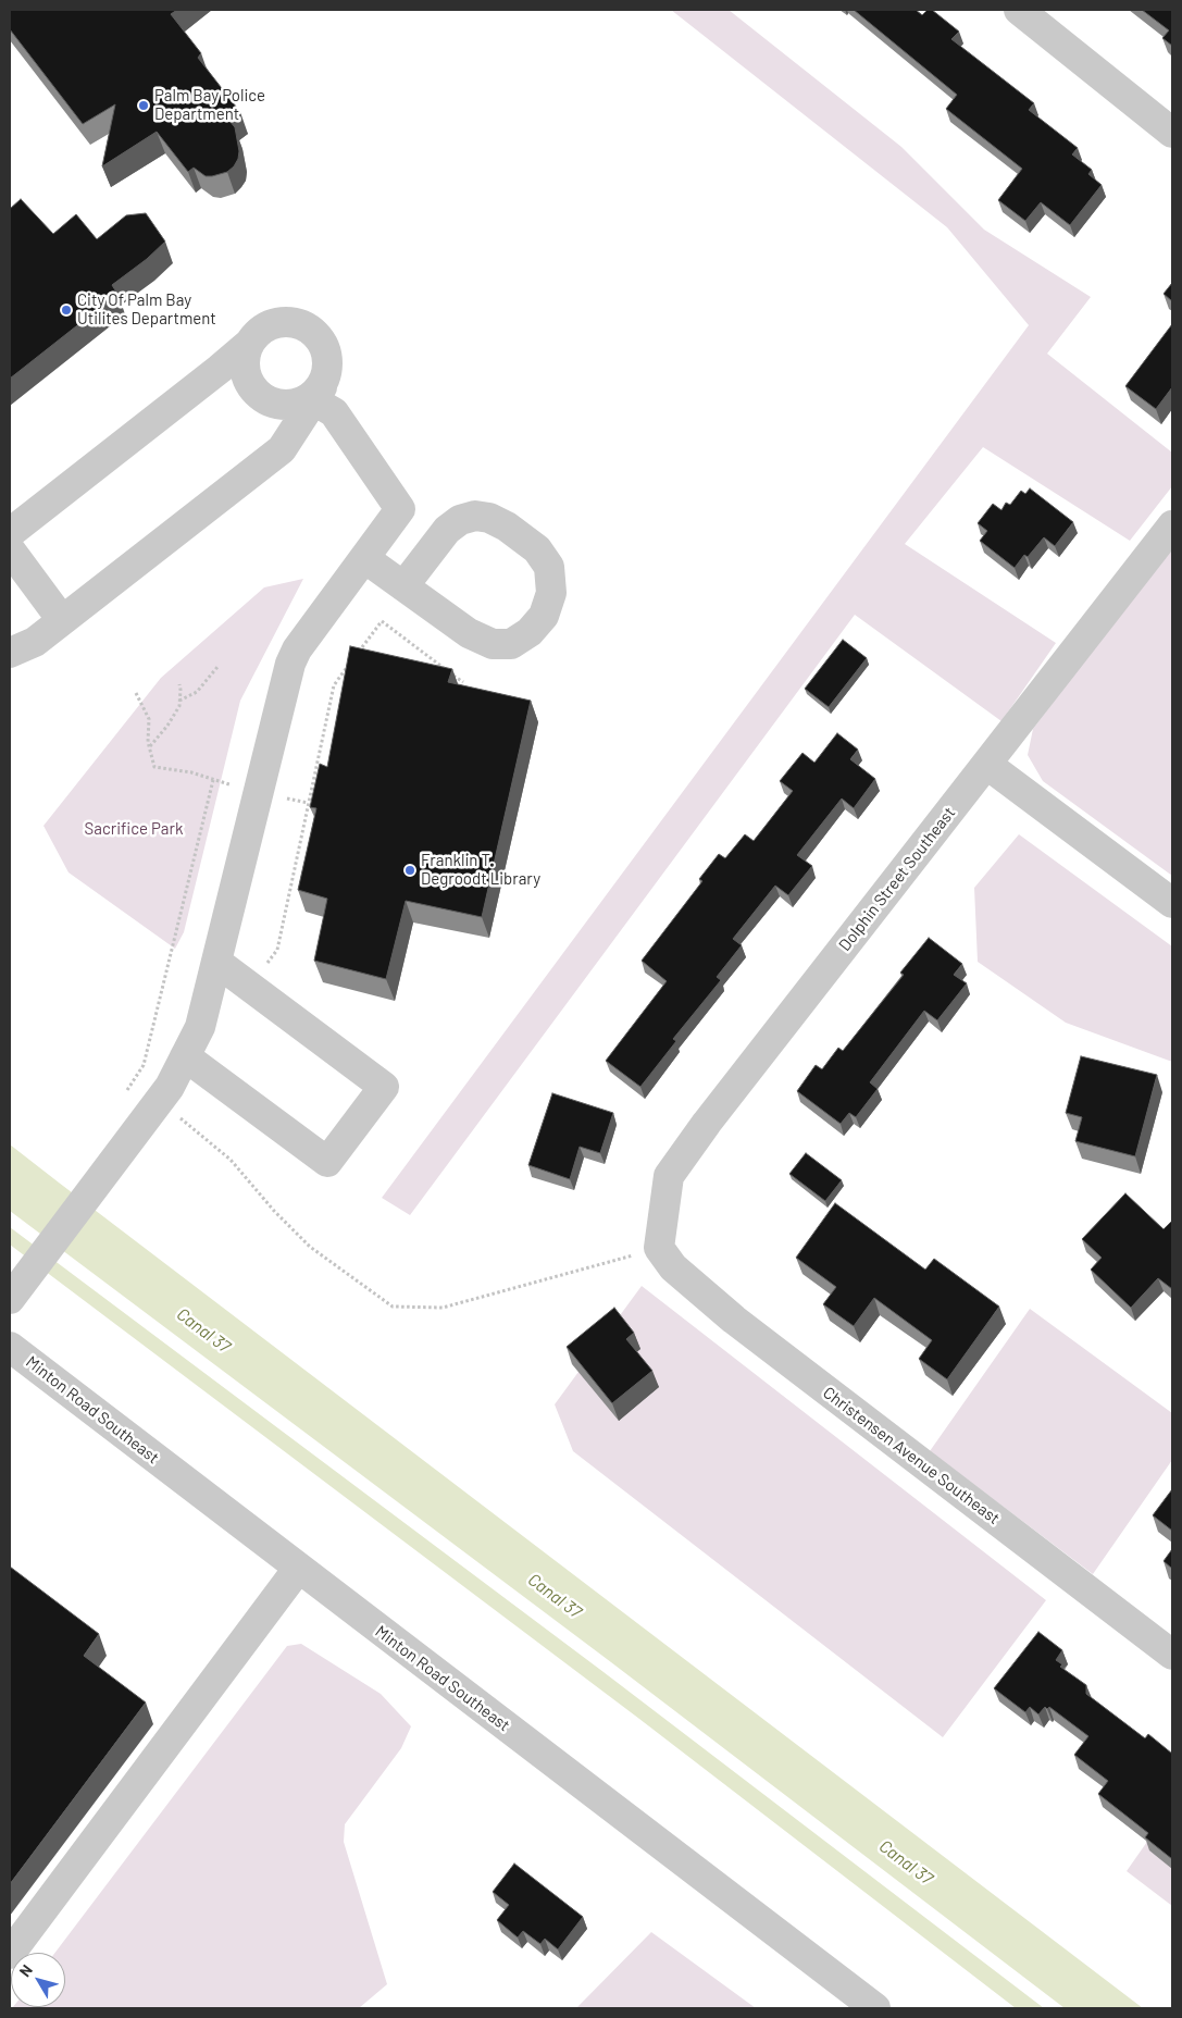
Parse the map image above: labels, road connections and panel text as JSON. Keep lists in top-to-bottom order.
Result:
{
  "streets": {
    "street": ["Dolphin Street Southeast", "Minton Road Southeast", "Christensen Avenue Southeast"]
  },
  "crossings": [
    ["Dolphin Street Southeast", "Christensen Avenue Southeast"]
  ],
  "water": ["Canal 37"],
  "parks": ["Sacrifice Park"],
  "places": ["Palm Bay Police Department", "City Of Palm Bay Utilites Department", "Franklin T. Degroodt Library"],
  "north": "top left"
}
